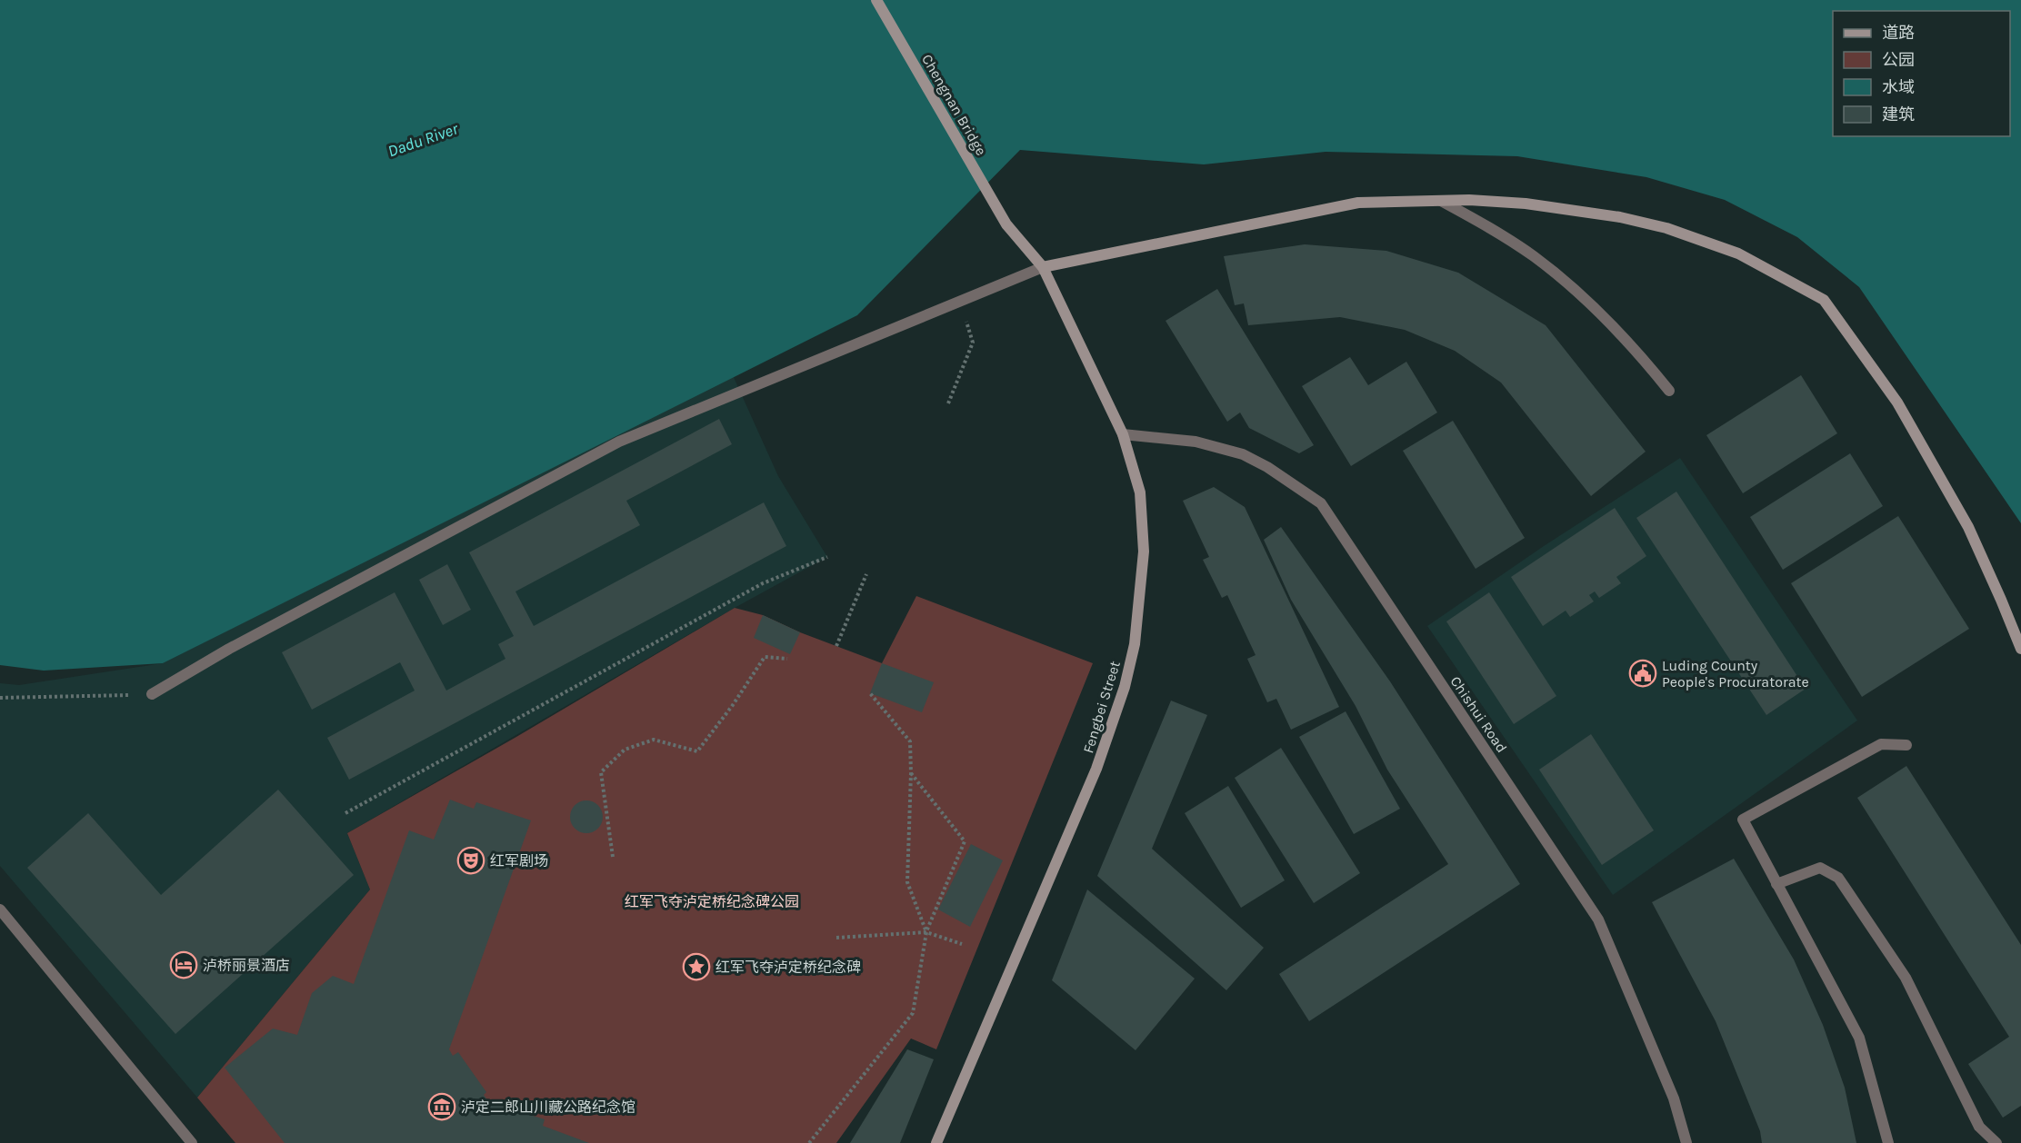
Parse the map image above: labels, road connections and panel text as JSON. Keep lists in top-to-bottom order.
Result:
{
  "streets": {
    "main road": ["Chengnan Bridge", "Fengbei Street"],
    "street": ["Chishui Road"]
  },
  "crossings": [
    ["Chengnan Bridge", "Fengbei Street"],
    ["Fengbei Street", "Chishui Road"]
  ],
  "water": ["Dadu River"],
  "parks": ["红军飞夺泸定桥纪念碑公园"],
  "places": {
    "public building": ["Luding County People's Procuratorate"],
    "theatre": ["红军剧场"],
    "hotel": ["泸桥丽景酒店"],
    "place": ["红军飞夺泸定桥纪念碑"],
    "museum": ["泸定二郎山川藏公路纪念馆"]
  },
  "legend": [
    "道路",
    "公园",
    "水域",
    "建筑"
  ]
}
